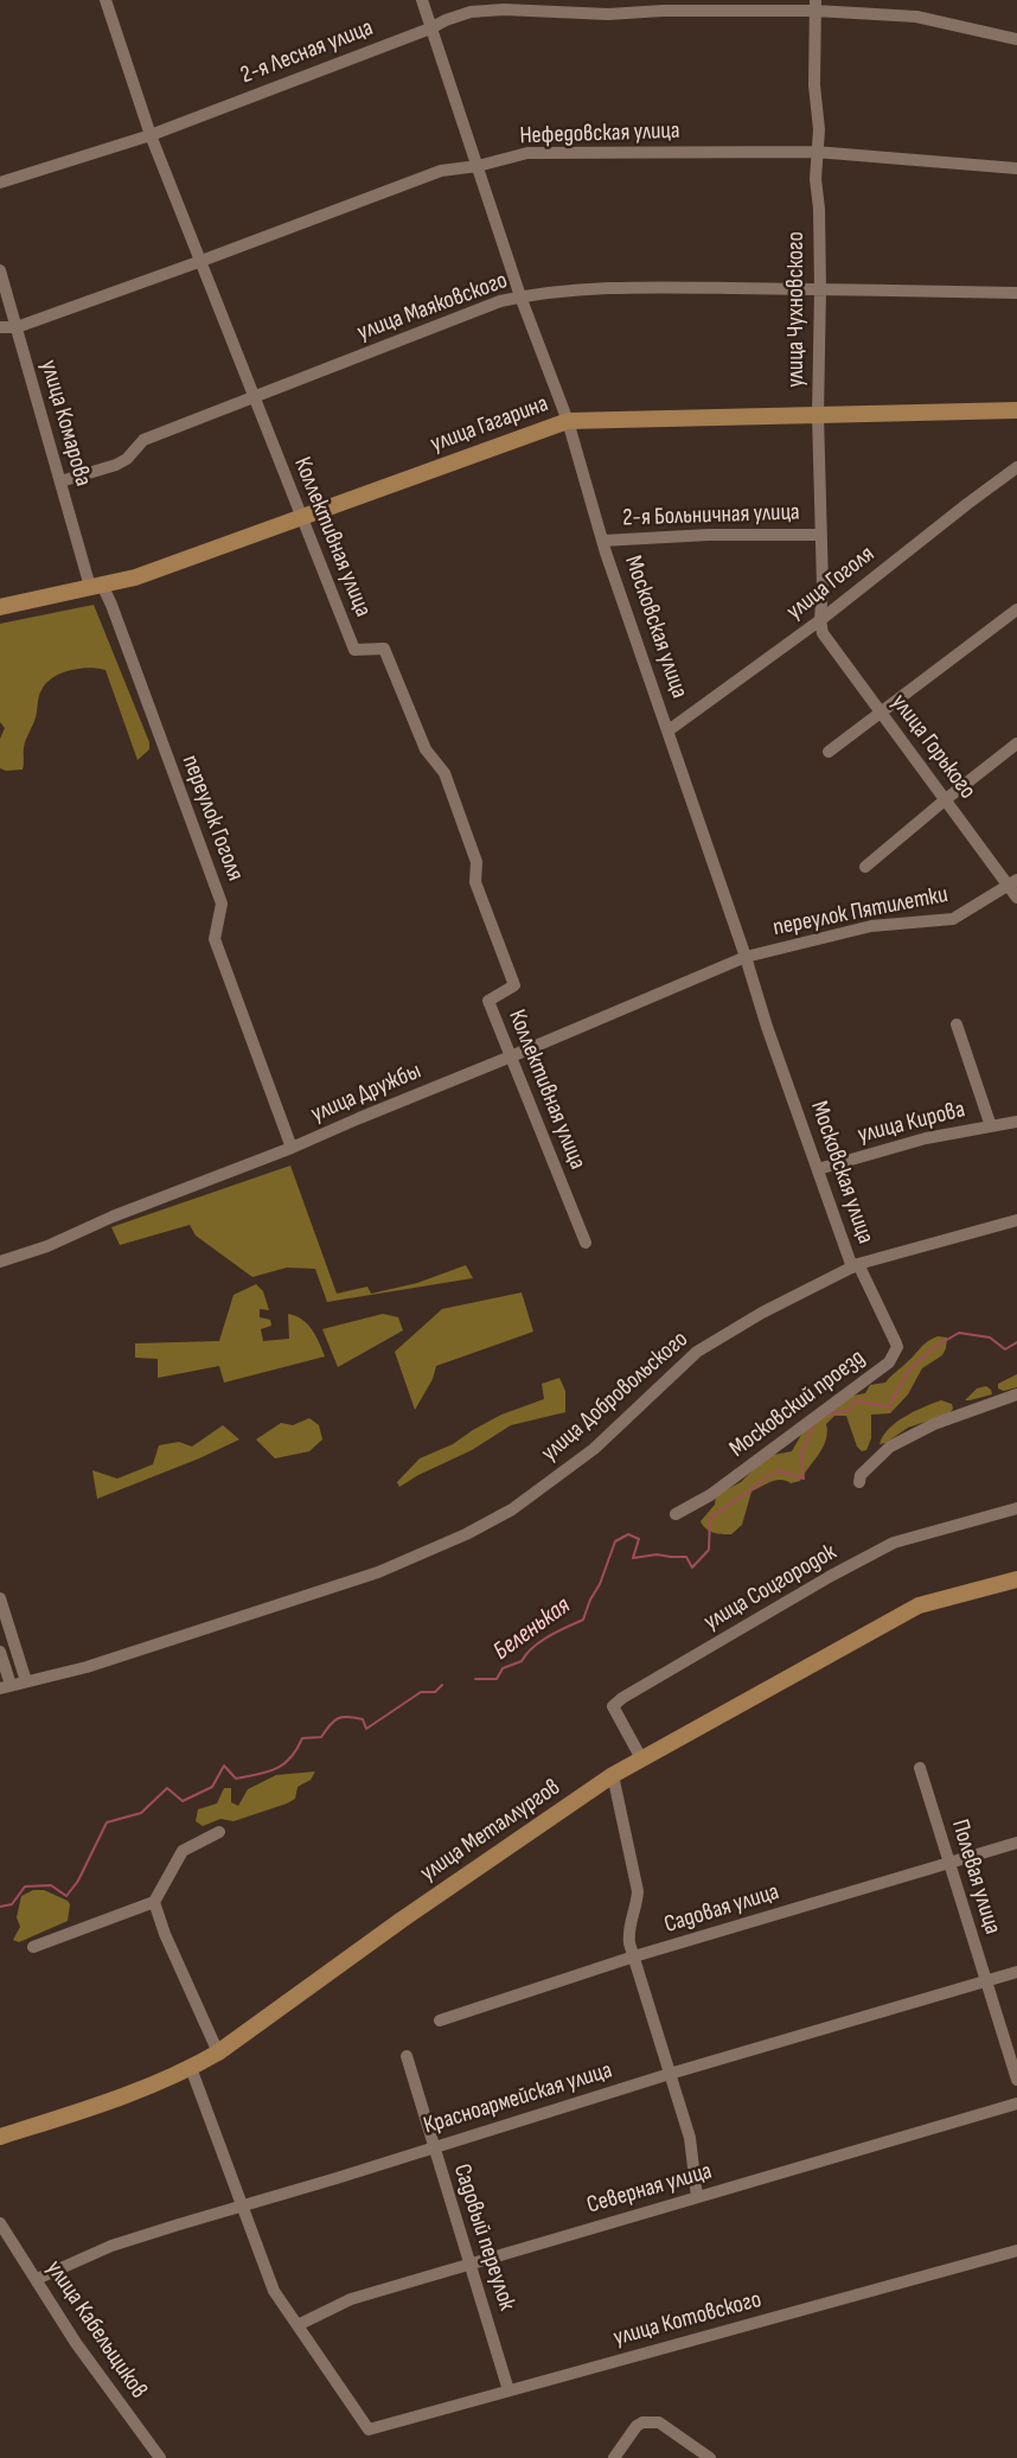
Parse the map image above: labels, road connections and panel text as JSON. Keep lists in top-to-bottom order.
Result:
{
  "streets": {
    "main road": ["улица Гагарина", "улица Металлургов"],
    "street": [
      "2-я Лесная улица",
      "Нефедовская улица",
      "улица Маяковского",
      "улица Чухновского",
      "улица Комарова",
      "2-я Больничная улица",
      "Коллективная улица",
      "улица Гоголя",
      "Московская улица",
      "улица Горького",
      "переулок Гоголя",
      "переулок Пятилетки",
      "улица Дружбы",
      "улица Кирова",
      "улица Добровольского",
      "Московский проезд",
      "улица Соцгородок",
      "Полевая улица",
      "Садовая улица",
      "Красноармейская улица",
      "Северная улица",
      "Садовый переулок",
      "улица Котовского",
      "улица Кабельщиков"
    ]
  },
  "crossings": [
    ["2-я Лесная улица", "улица Чухновского"],
    ["2-я Лесная улица", "Коллективная улица"],
    ["2-я Лесная улица", "Московская улица"],
    ["Нефедовская улица", "улица Чухновского"],
    ["Нефедовская улица", "улица Комарова"],
    ["Нефедовская улица", "Коллективная улица"],
    ["Нефедовская улица", "Московская улица"],
    ["улица Маяковского", "улица Чухновского"],
    ["улица Маяковского", "улица Комарова"],
    ["улица Маяковского", "Коллективная улица"],
    ["улица Маяковского", "Московская улица"],
    ["улица Чухновского", "улица Гагарина"],
    ["улица Чухновского", "2-я Больничная улица"],
    ["улица Чухновского", "улица Гоголя"],
    ["улица Чухновского", "улица Горького"],
    ["улица Комарова", "улица Гагарина"],
    ["улица Комарова", "переулок Гоголя"],
    ["улица Гагарина", "Коллективная улица"],
    ["улица Гагарина", "Московская улица"],
    ["улица Гагарина", "переулок Гоголя"],
    ["2-я Больничная улица", "Московская улица"],
    ["Коллективная улица", "улица Дружбы"],
    ["улица Гоголя", "Московская улица"],
    ["улица Гоголя", "улица Горького"],
    ["Московская улица", "переулок Пятилетки"],
    ["Московская улица", "улица Дружбы"],
    ["Московская улица", "улица Кирова"],
    ["Московская улица", "улица Добровольского"],
    ["Московская улица", "Московский проезд"],
    ["улица Горького", "переулок Пятилетки"],
    ["переулок Гоголя", "улица Дружбы"],
    ["переулок Пятилетки", "улица Дружбы"],
    ["улица Добровольского", "Московский проезд"],
    ["улица Соцгородок", "улица Металлургов"],
    ["Полевая улица", "Садовая улица"],
    ["Полевая улица", "Красноармейская улица"],
    ["Красноармейская улица", "Садовый переулок"],
    ["Красноармейская улица", "улица Кабельщиков"],
    ["Северная улица", "Садовый переулок"],
    ["Северная улица", "улица Котовского"],
    ["Садовый переулок", "улица Котовского"]
  ],
  "water": ["Беленькая"]
}
